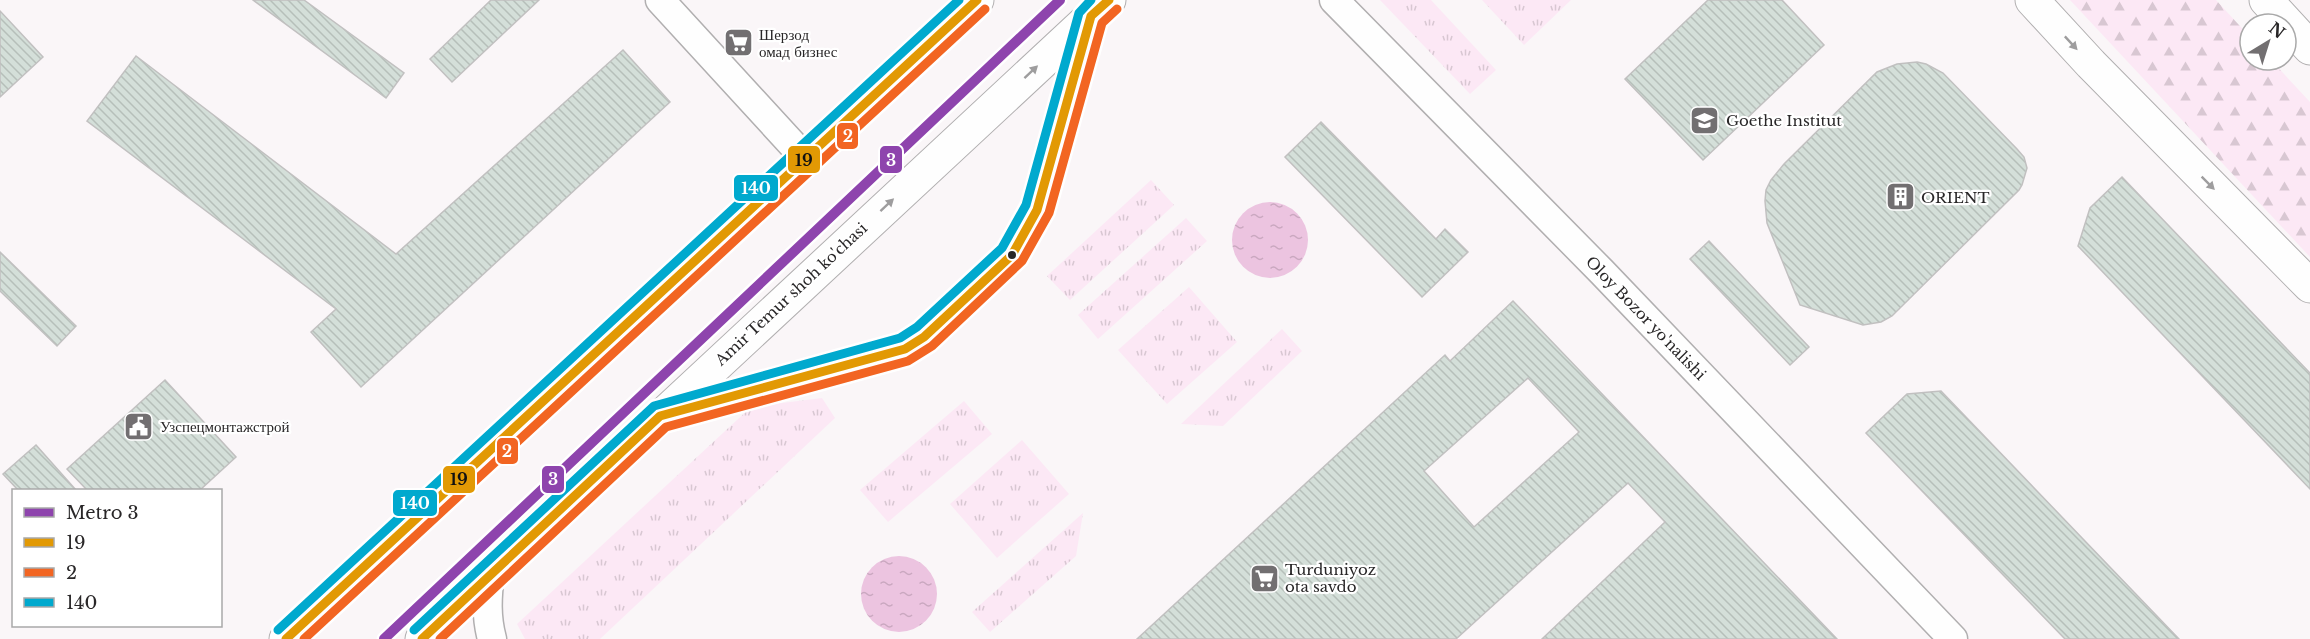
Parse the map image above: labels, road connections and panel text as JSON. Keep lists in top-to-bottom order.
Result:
{
  "streets": {
    "main road": ["Amir Temur shoh ko'chasi"],
    "street": ["Oloy Bozor yo'nalishi"]
  },
  "places": {
    "supermarket": ["Шерзод омад бизнес", "Turduniyoz ota savdo"],
    "school or university": ["Goethe Institut"],
    "building": ["ORIENT"],
    "public building": ["Узспецмонтажстрой"]
  },
  "lines": [
    "metro line 3",
    "transit line 19",
    "transit line 140",
    "transit line 2"
  ],
  "legend": [
    "Metro 3",
    "19",
    "2",
    "140"
  ],
  "north": "top right"
}
